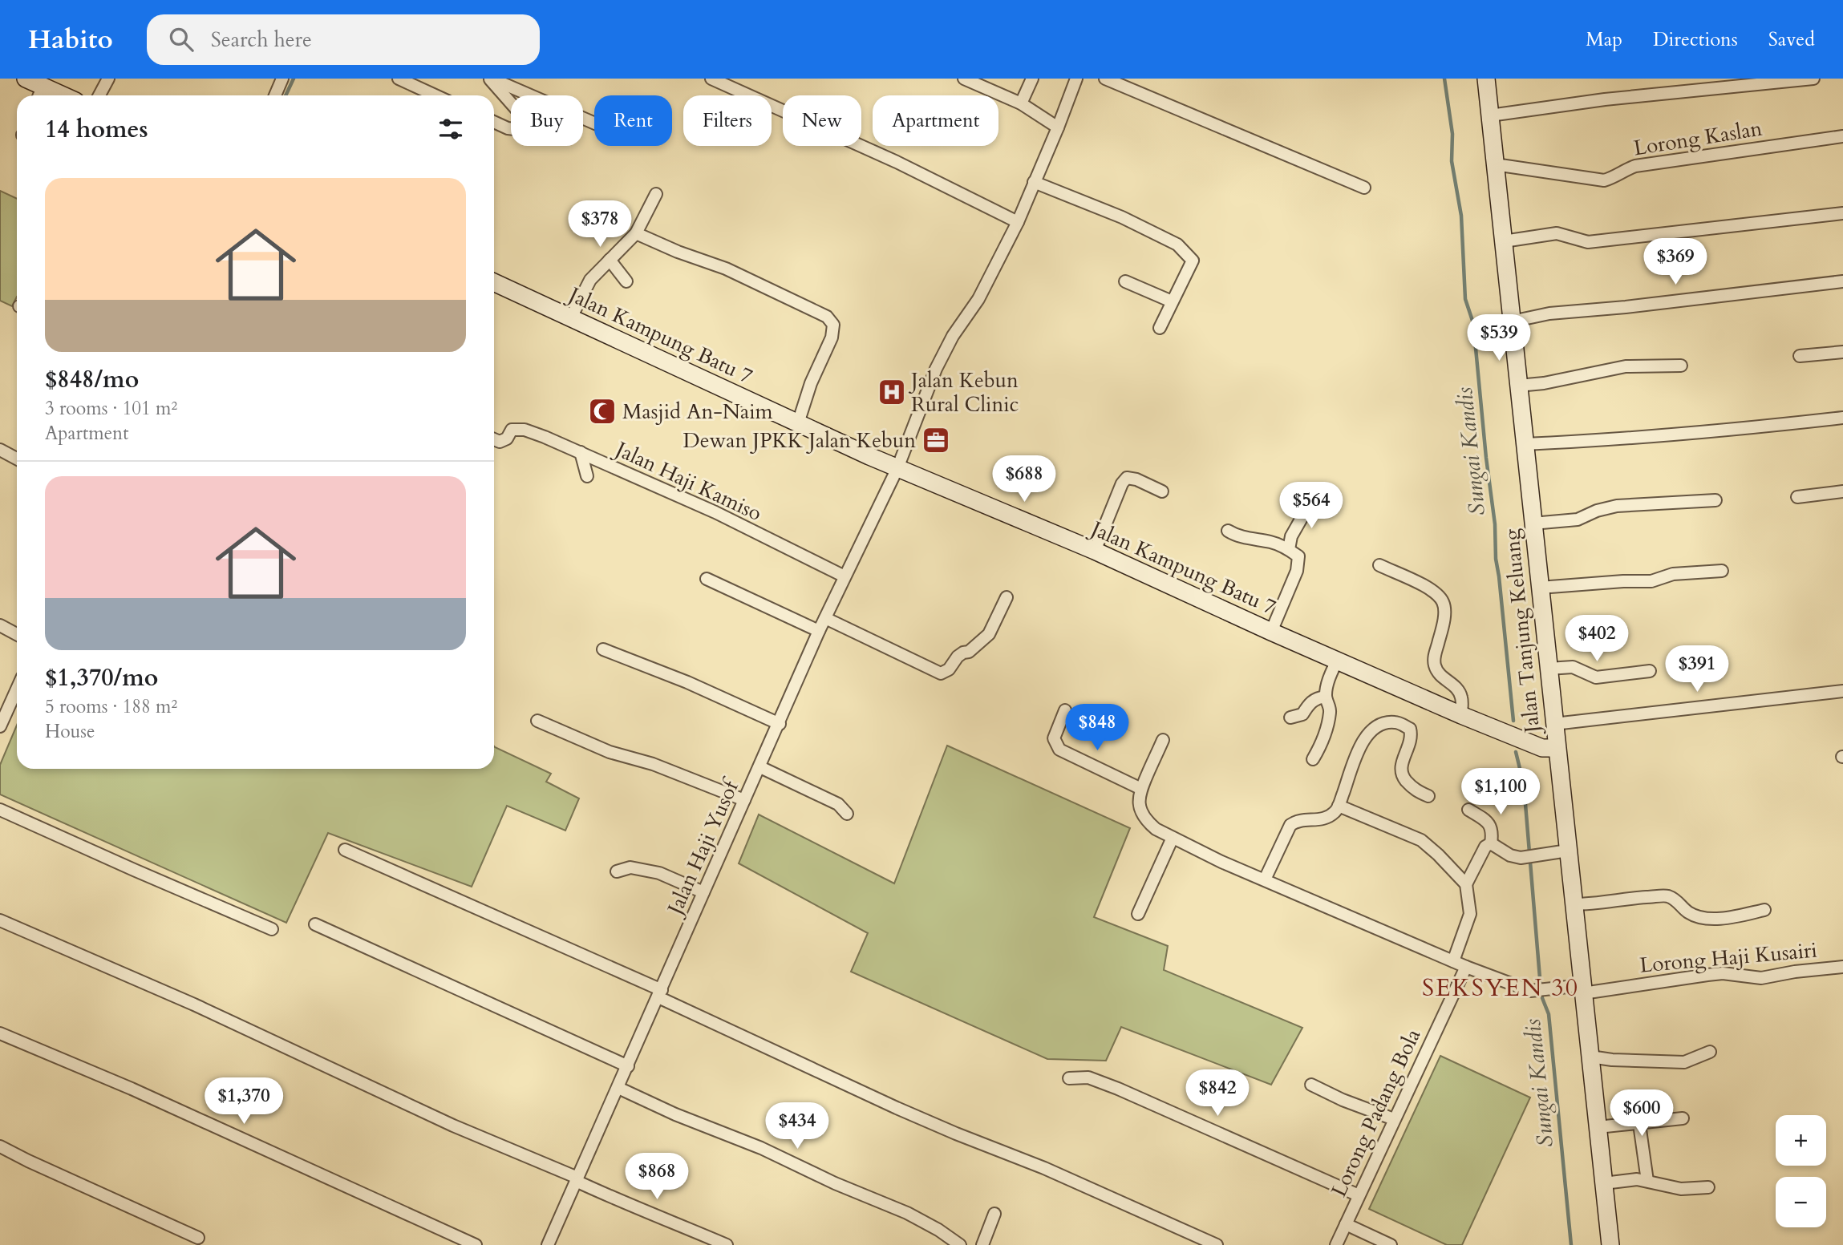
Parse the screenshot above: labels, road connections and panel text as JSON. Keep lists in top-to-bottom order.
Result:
{
  "streets": {
    "street": [
      "Lorong Kaslan",
      "Jalan Kampung Batu 7",
      "Jalan Haji Kamiso",
      "Jalan Tanjung Keluang",
      "Jalan Haji Yusof",
      "Lorong Haji Kusairi",
      "Lorong Padang Bola"
    ]
  },
  "crossings": [
    ["Lorong Kaslan", "Jalan Tanjung Keluang"],
    ["Jalan Kampung Batu 7", "Jalan Tanjung Keluang"],
    ["Jalan Kampung Batu 7", "Jalan Haji Yusof"],
    ["Jalan Haji Kamiso", "Jalan Haji Yusof"],
    ["Jalan Tanjung Keluang", "Lorong Haji Kusairi"],
    ["Lorong Haji Kusairi", "Lorong Padang Bola"]
  ],
  "districts": ["SEKSYEN 30"],
  "water": ["Sungai Kandis"],
  "places": {
    "hospital": ["Jalan Kebun Rural Clinic"],
    "mosque": ["Masjid An-Naim"],
    "office": ["Dewan JPKK Jalan Kebun"]
  },
  "page": {
    "header": "Habito",
    "search": "Search here",
    "nav": ["Map", "Directions", "Saved"],
    "chip": [
      "Buy",
      "Rent",
      "Filters",
      "New",
      "Apartment"
    ],
    "heading": "14 homes",
    "list": [
      {
        "name": "$848/mo",
        "note": "3 rooms · 101 m² · Apartment"
      },
      {
        "name": "$1,370/mo",
        "note": "5 rooms · 188 m² · House"
      }
    ],
    "price": [
      "$378",
      "$369",
      "$539",
      "$688",
      "$564",
      "$402",
      "$391",
      "$848",
      "$1,100",
      "$842",
      "$1,370",
      "$600",
      "$434",
      "$868"
    ],
    "map_buttons": ["+", "−"]
  }
}
